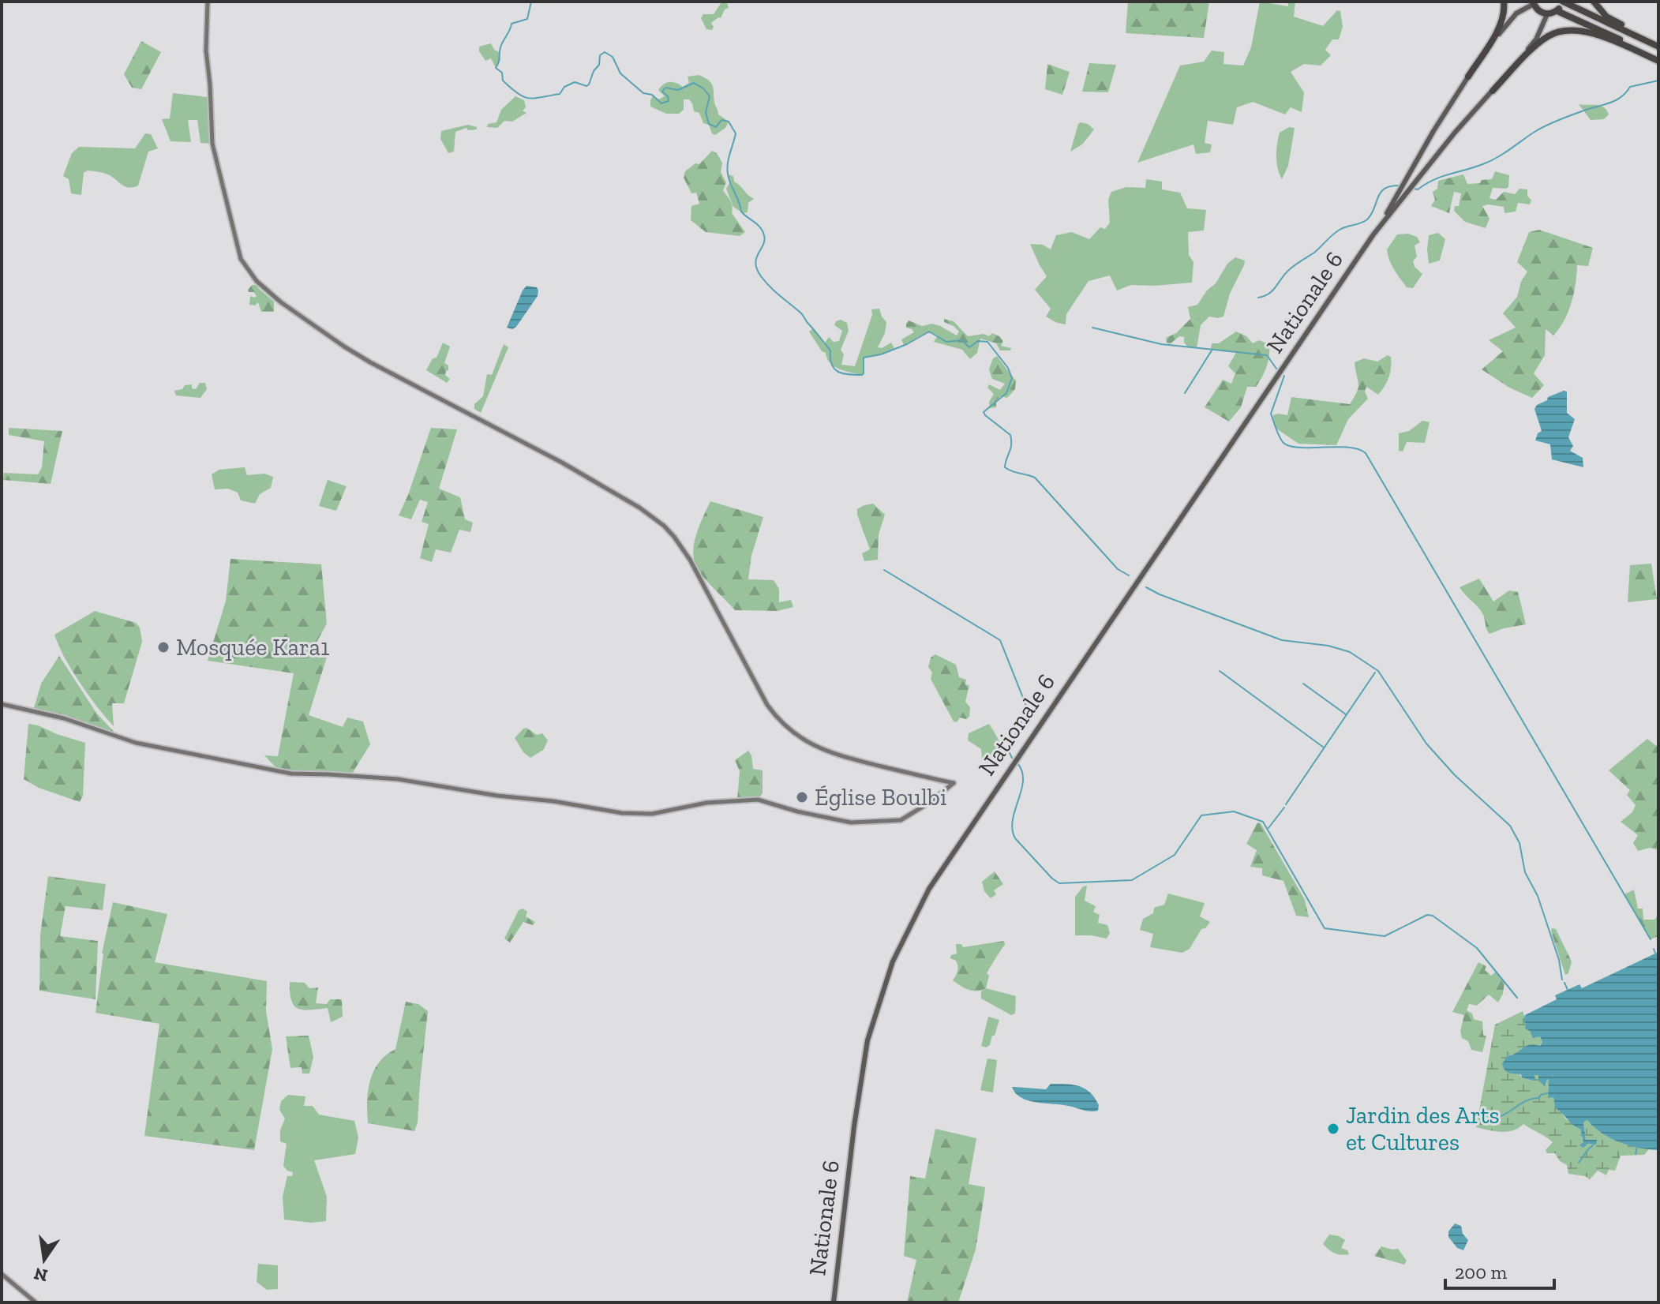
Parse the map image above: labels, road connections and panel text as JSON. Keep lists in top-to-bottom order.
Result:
{
  "streets": {
    "highway": ["Nationale 6"]
  },
  "places": ["Mosquée Kara1", "Église Boulbi", "Jardin des Arts et Cultures"],
  "scale_bar": "200 m",
  "north": "bottom"
}
